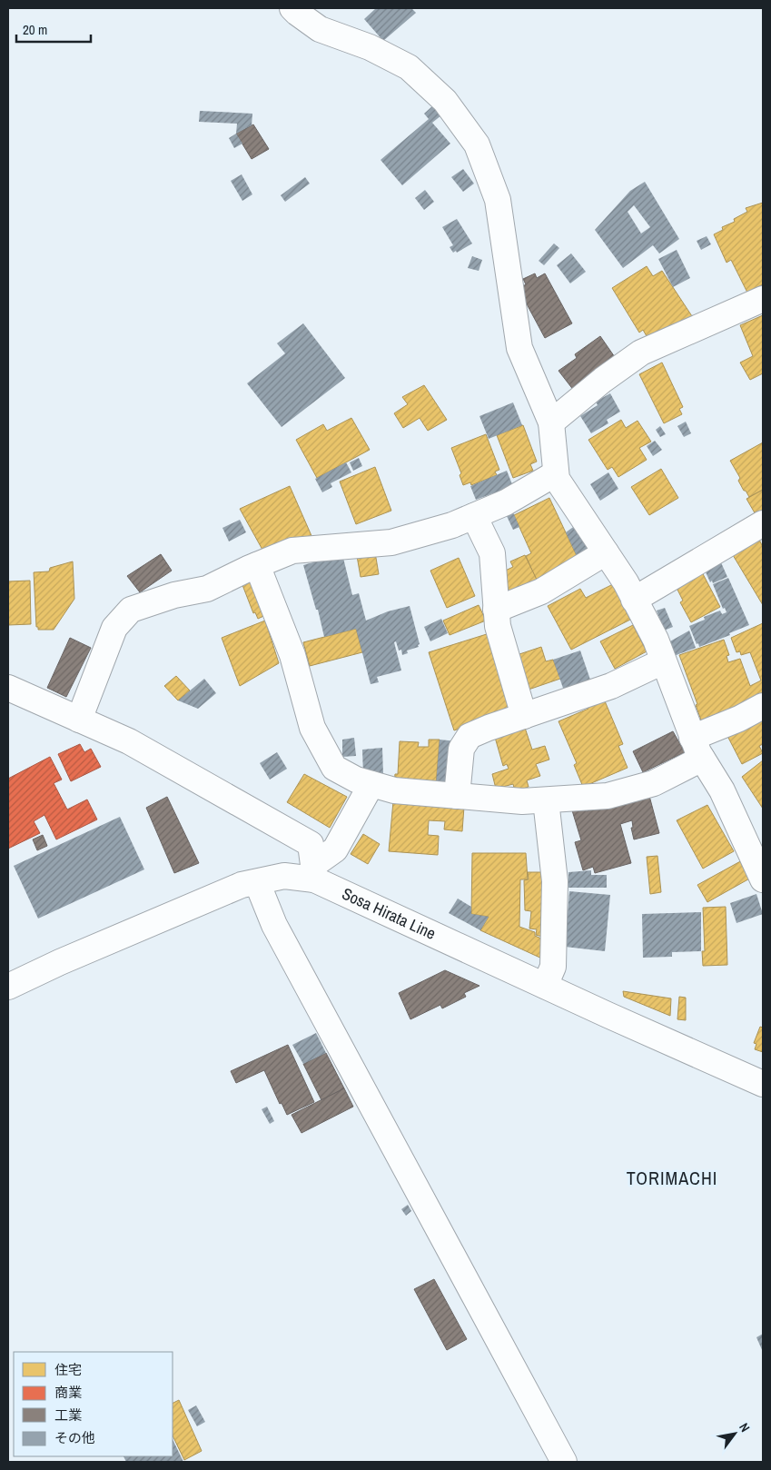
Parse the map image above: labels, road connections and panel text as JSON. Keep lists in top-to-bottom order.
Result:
{
  "streets": {
    "street": ["Sosa Hirata Line"]
  },
  "districts": ["TORIMACHI"],
  "legend": [
    "住宅",
    "商業",
    "工業",
    "その他"
  ],
  "scale_bar": "20 m",
  "north": "top right"
}
